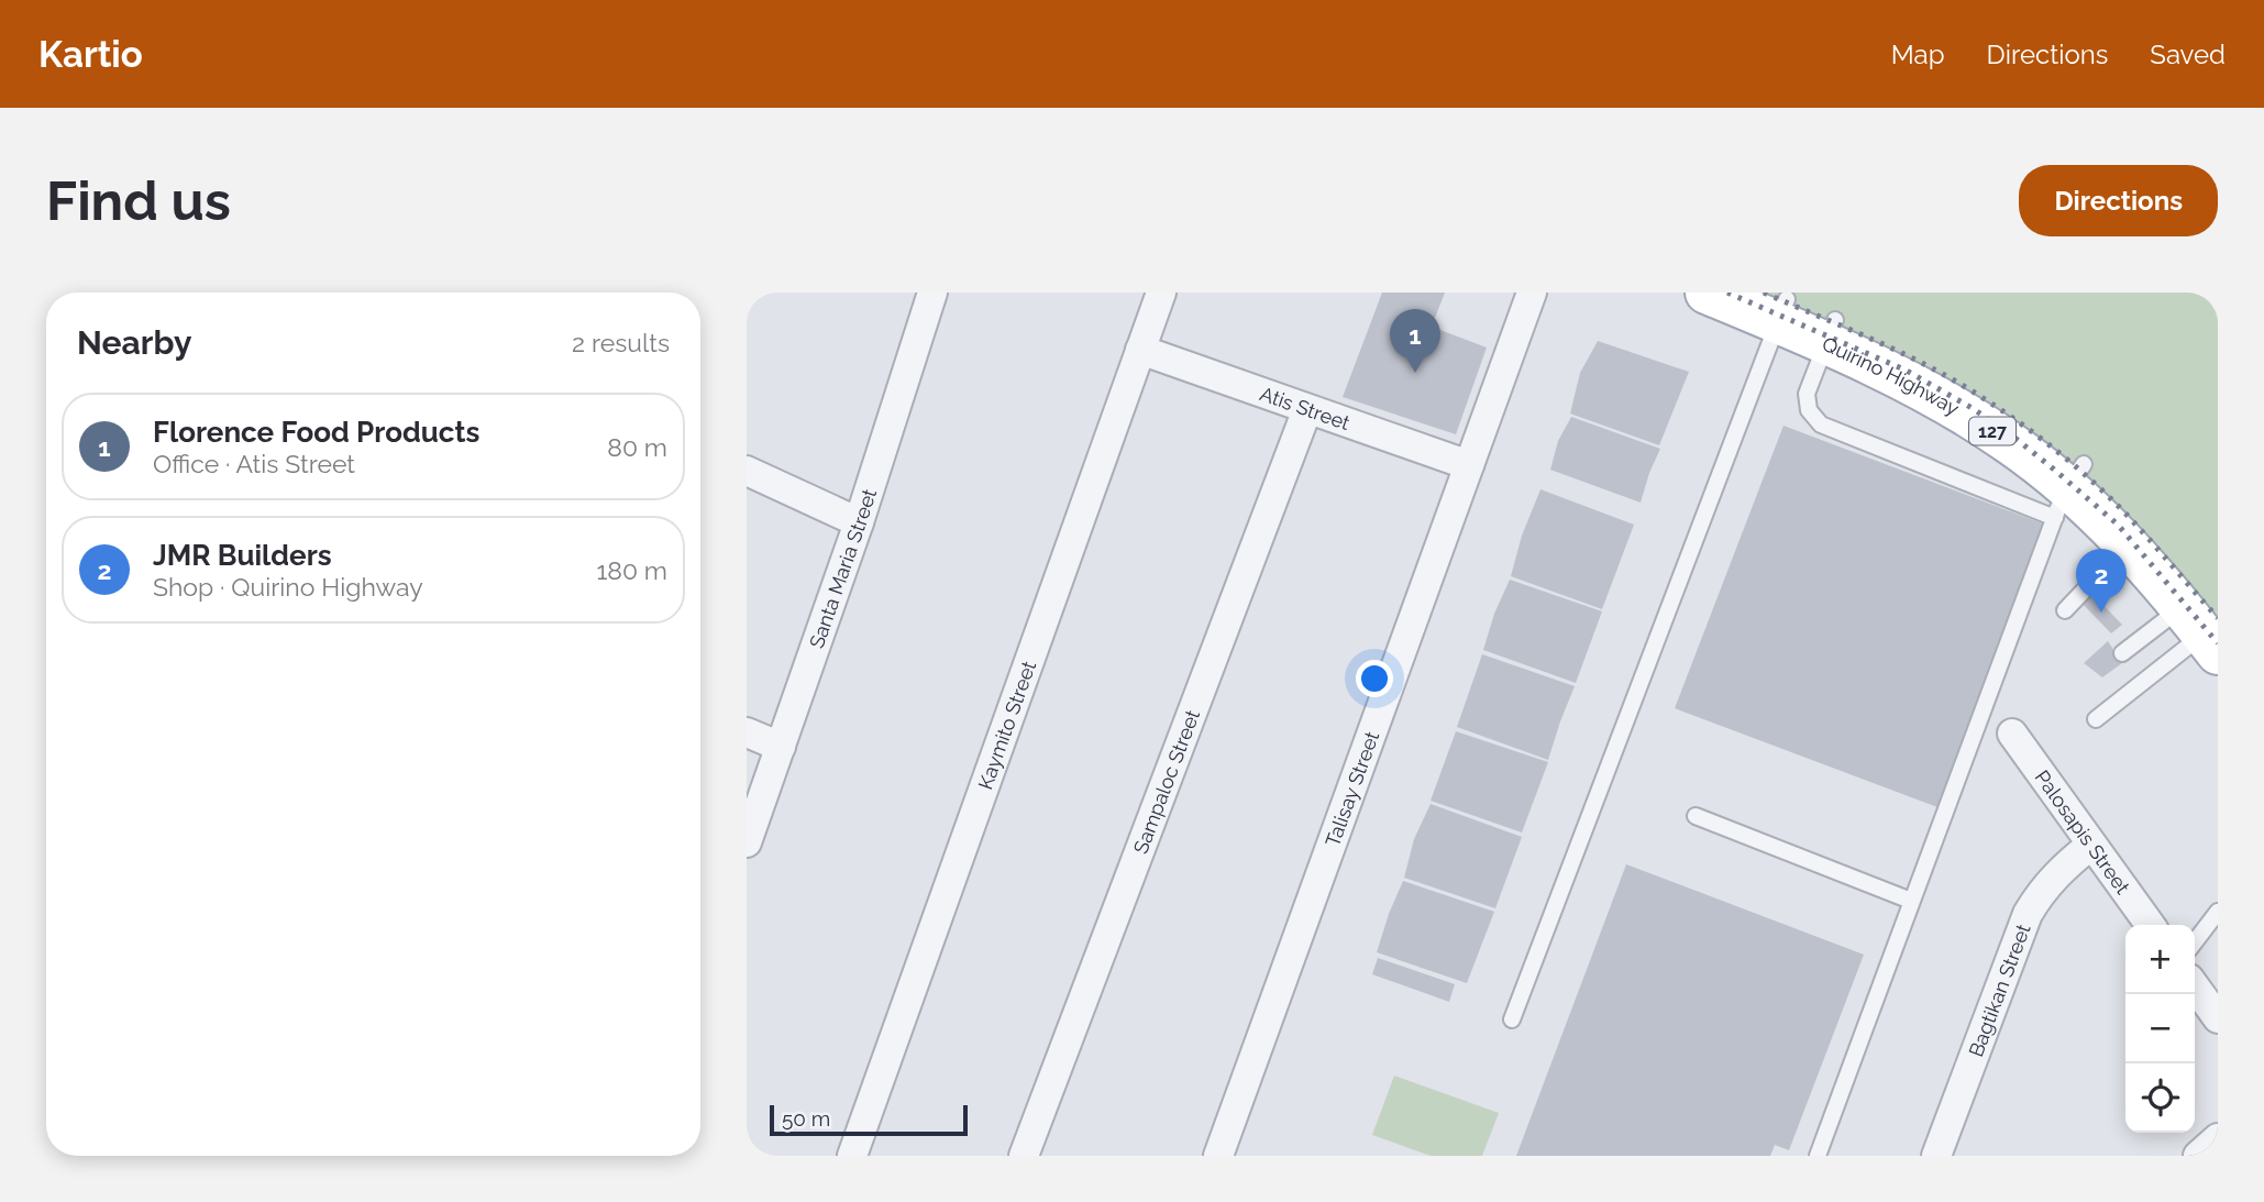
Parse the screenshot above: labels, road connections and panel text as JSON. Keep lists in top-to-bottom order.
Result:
{
  "streets": {
    "main road": ["Quirino Highway", "127"],
    "street": [
      "Atis Street",
      "Santa Maria Street",
      "Kaymito Street",
      "Sampaloc Street",
      "Talisay Street",
      "Palosapis Street",
      "Bagtikan Street"
    ]
  },
  "crossings": [
    ["Atis Street", "Kaymito Street"],
    ["Atis Street", "Sampaloc Street"],
    ["Atis Street", "Talisay Street"],
    ["Palosapis Street", "Bagtikan Street"]
  ],
  "scale_bar": "50 m",
  "page": {
    "header": "Kartio",
    "nav": ["Map", "Directions", "Saved"],
    "buttons": "Directions",
    "title": "Find us",
    "heading": ["Nearby", "2 results"],
    "pins": ["1", "2"],
    "list": [
      {
        "mark": "1",
        "name": "Florence Food Products",
        "note": "Office · Atis Street",
        "value": "80 m"
      },
      {
        "mark": "2",
        "name": "JMR Builders",
        "note": "Shop · Quirino Highway",
        "value": "180 m"
      }
    ],
    "map_buttons": ["+", "−"],
    "scale": "50 m"
  }
}
